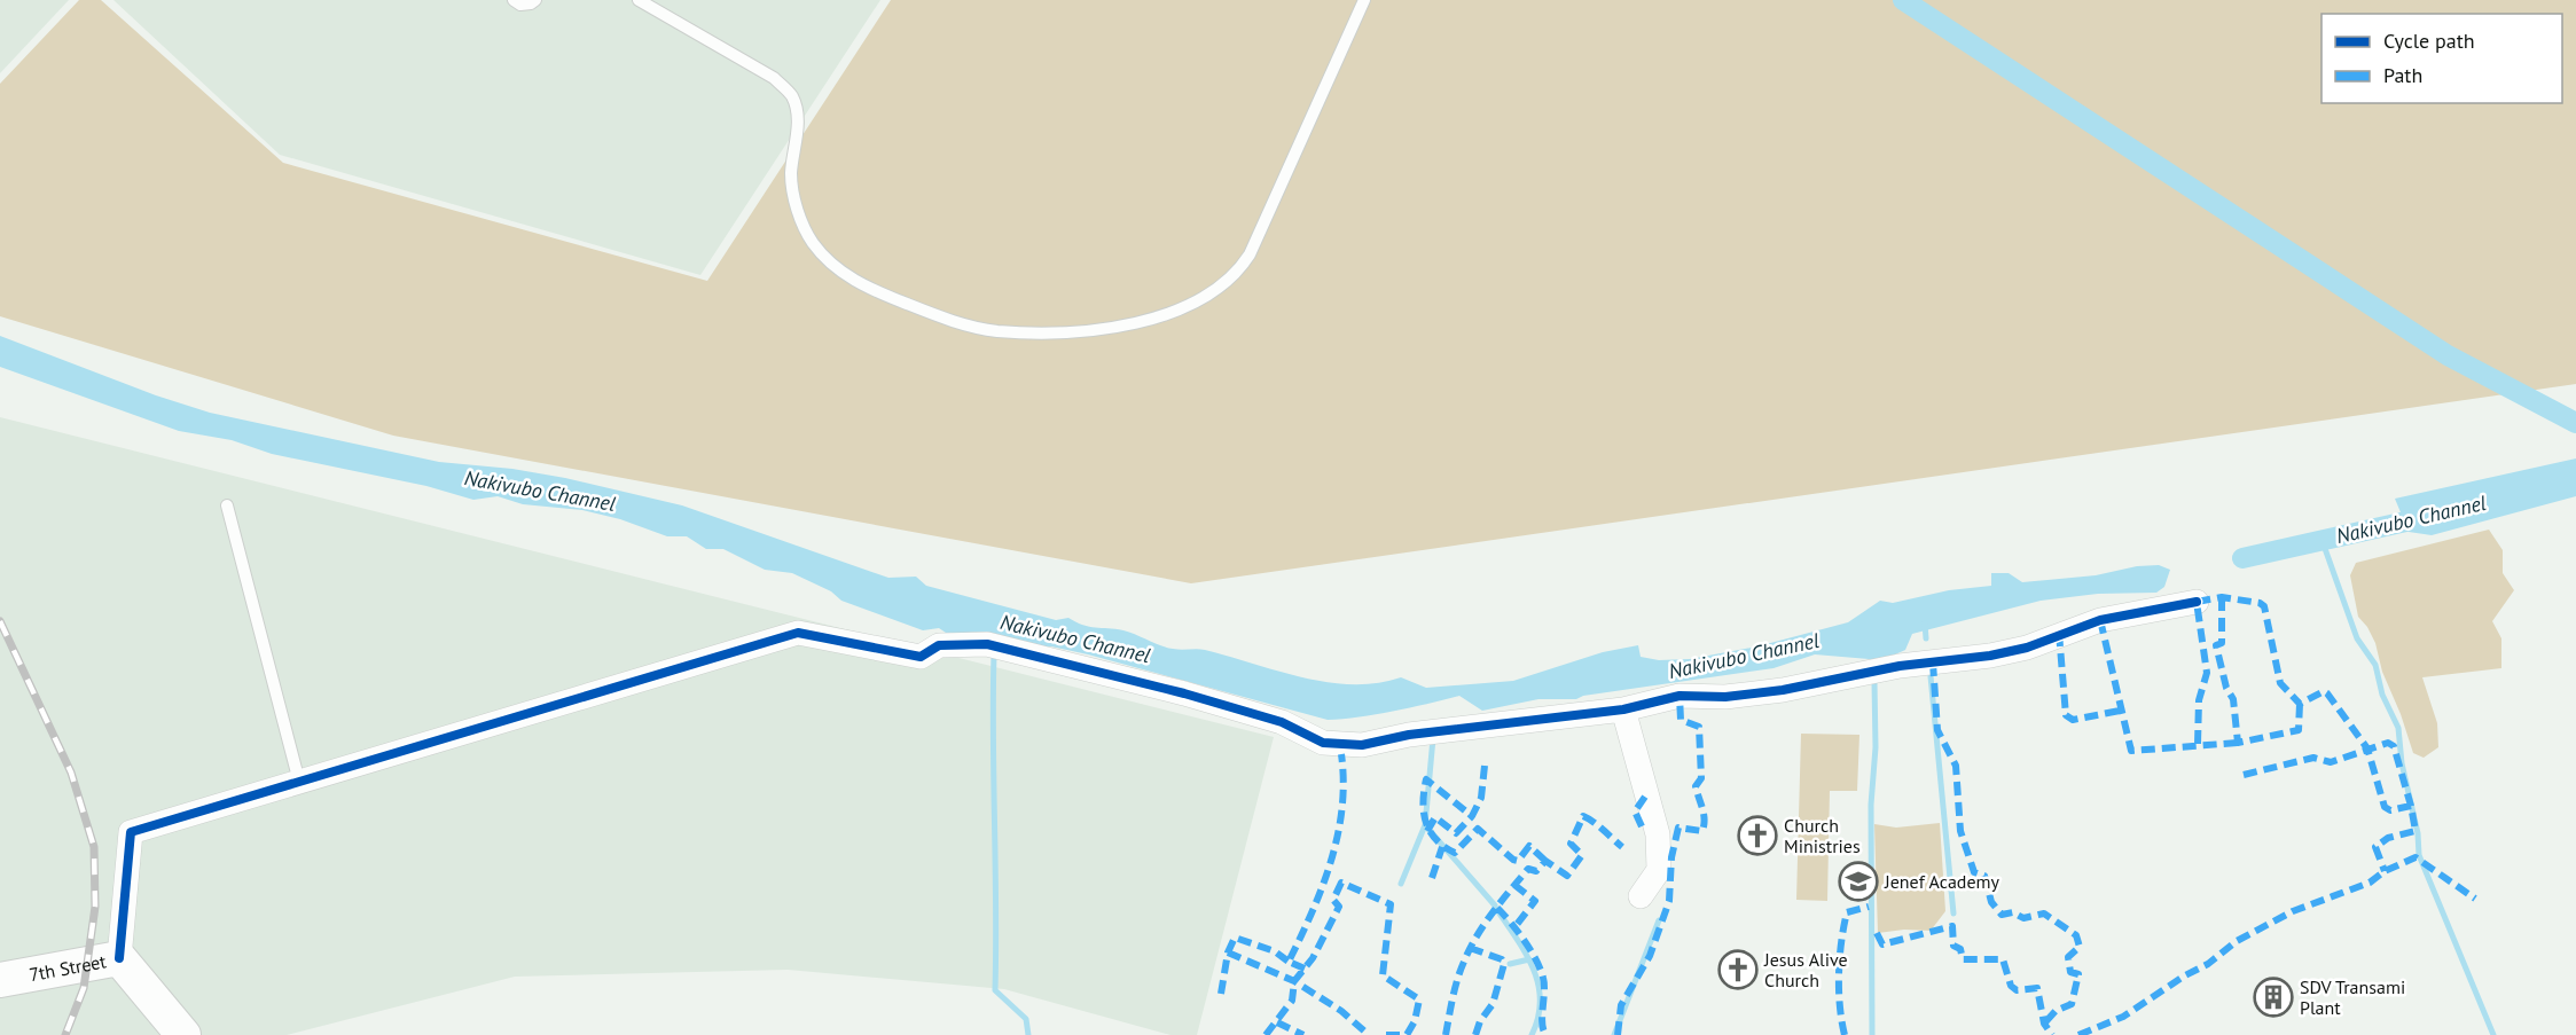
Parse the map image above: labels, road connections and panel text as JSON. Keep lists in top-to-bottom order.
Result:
{
  "streets": {
    "street": ["7th Street"]
  },
  "water": ["Nakivubo Channel"],
  "places": {
    "church": ["Church Ministries", "Jesus Alive Church"],
    "school or university": ["Jenef Academy"],
    "building": ["SDV Transami Plant"]
  },
  "legend": ["Cycle path", "Path"]
}
